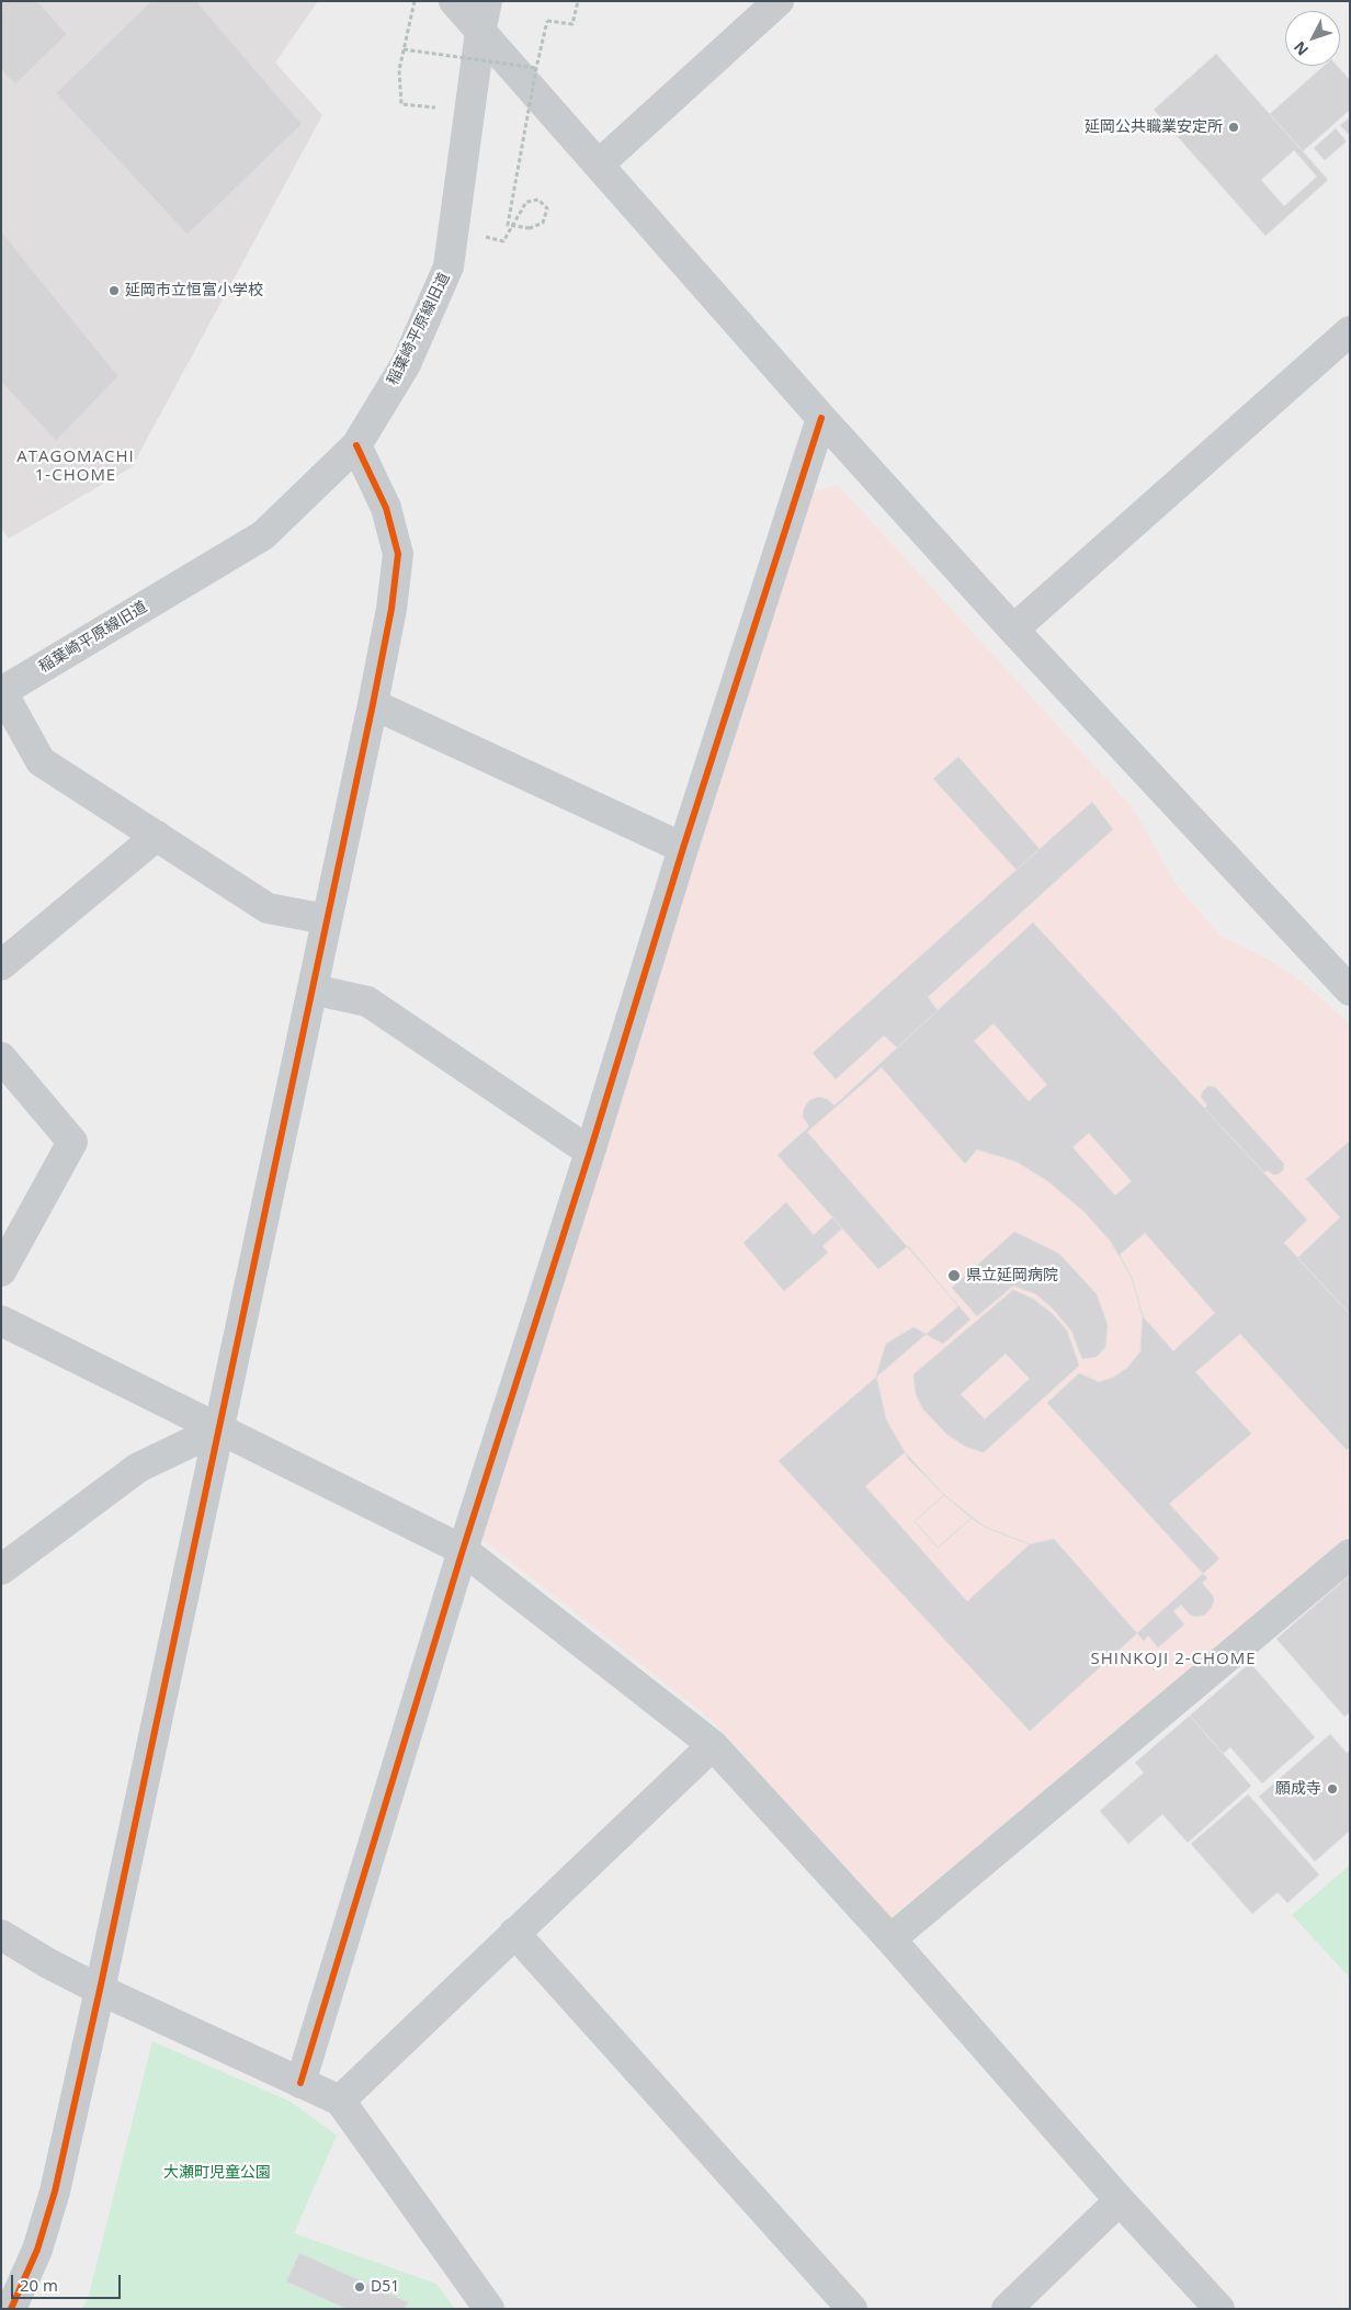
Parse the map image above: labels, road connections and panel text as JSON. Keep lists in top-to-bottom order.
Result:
{
  "streets": {
    "street": ["稲葉崎平原線旧道"]
  },
  "districts": ["ATAGOMACHI 1-CHOME", "SHINKOJI 2-CHOME"],
  "parks": ["大瀬町児童公園"],
  "places": [
    "延岡公共職業安定所",
    "延岡市立恒富小学校",
    "県立延岡病院",
    "願成寺",
    "D51"
  ],
  "scale_bar": "20 m",
  "north": "bottom left"
}
